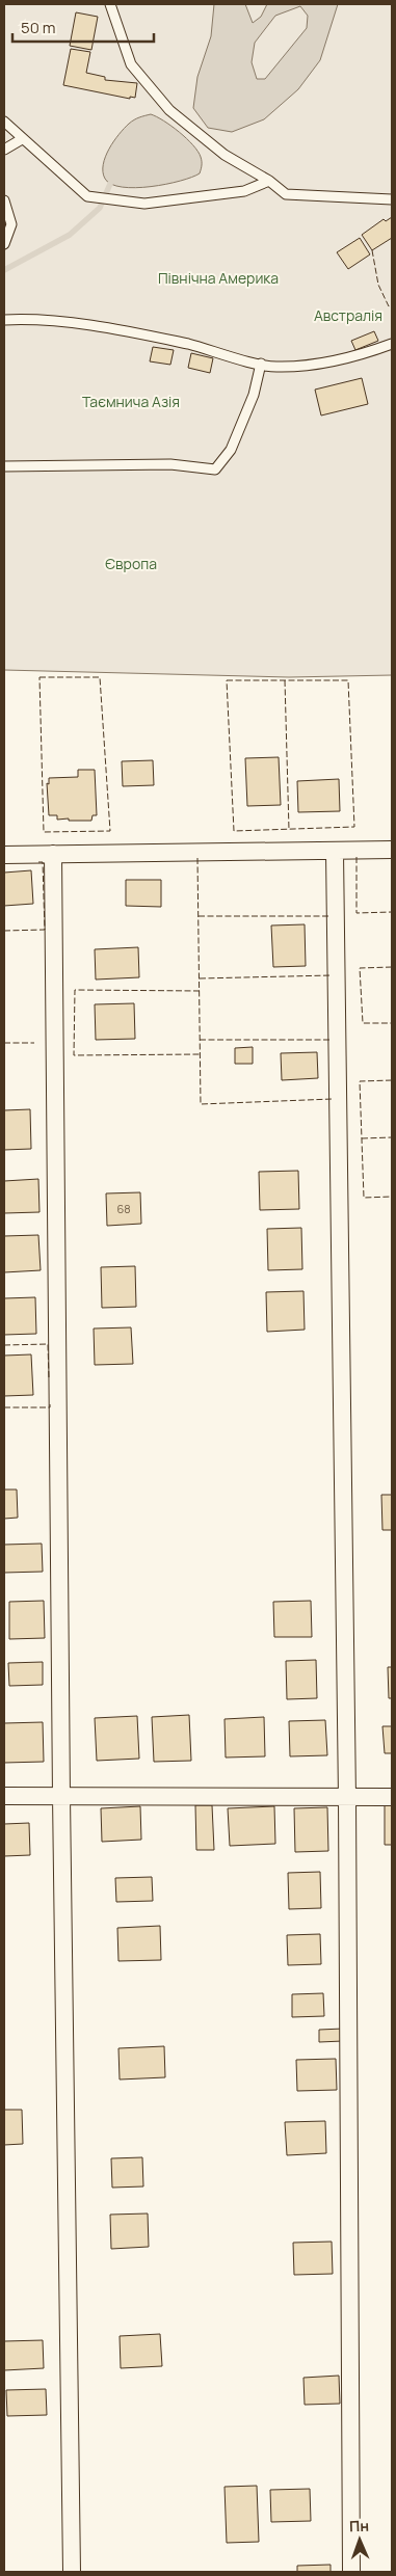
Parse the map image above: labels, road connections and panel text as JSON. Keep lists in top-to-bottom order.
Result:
{
  "parks": [
    "Північна Америка",
    "Австралія",
    "Таємнича Азія",
    "Європа"
  ],
  "house_numbers": ["68"],
  "scale_bar": "50 m",
  "north": "top"
}
